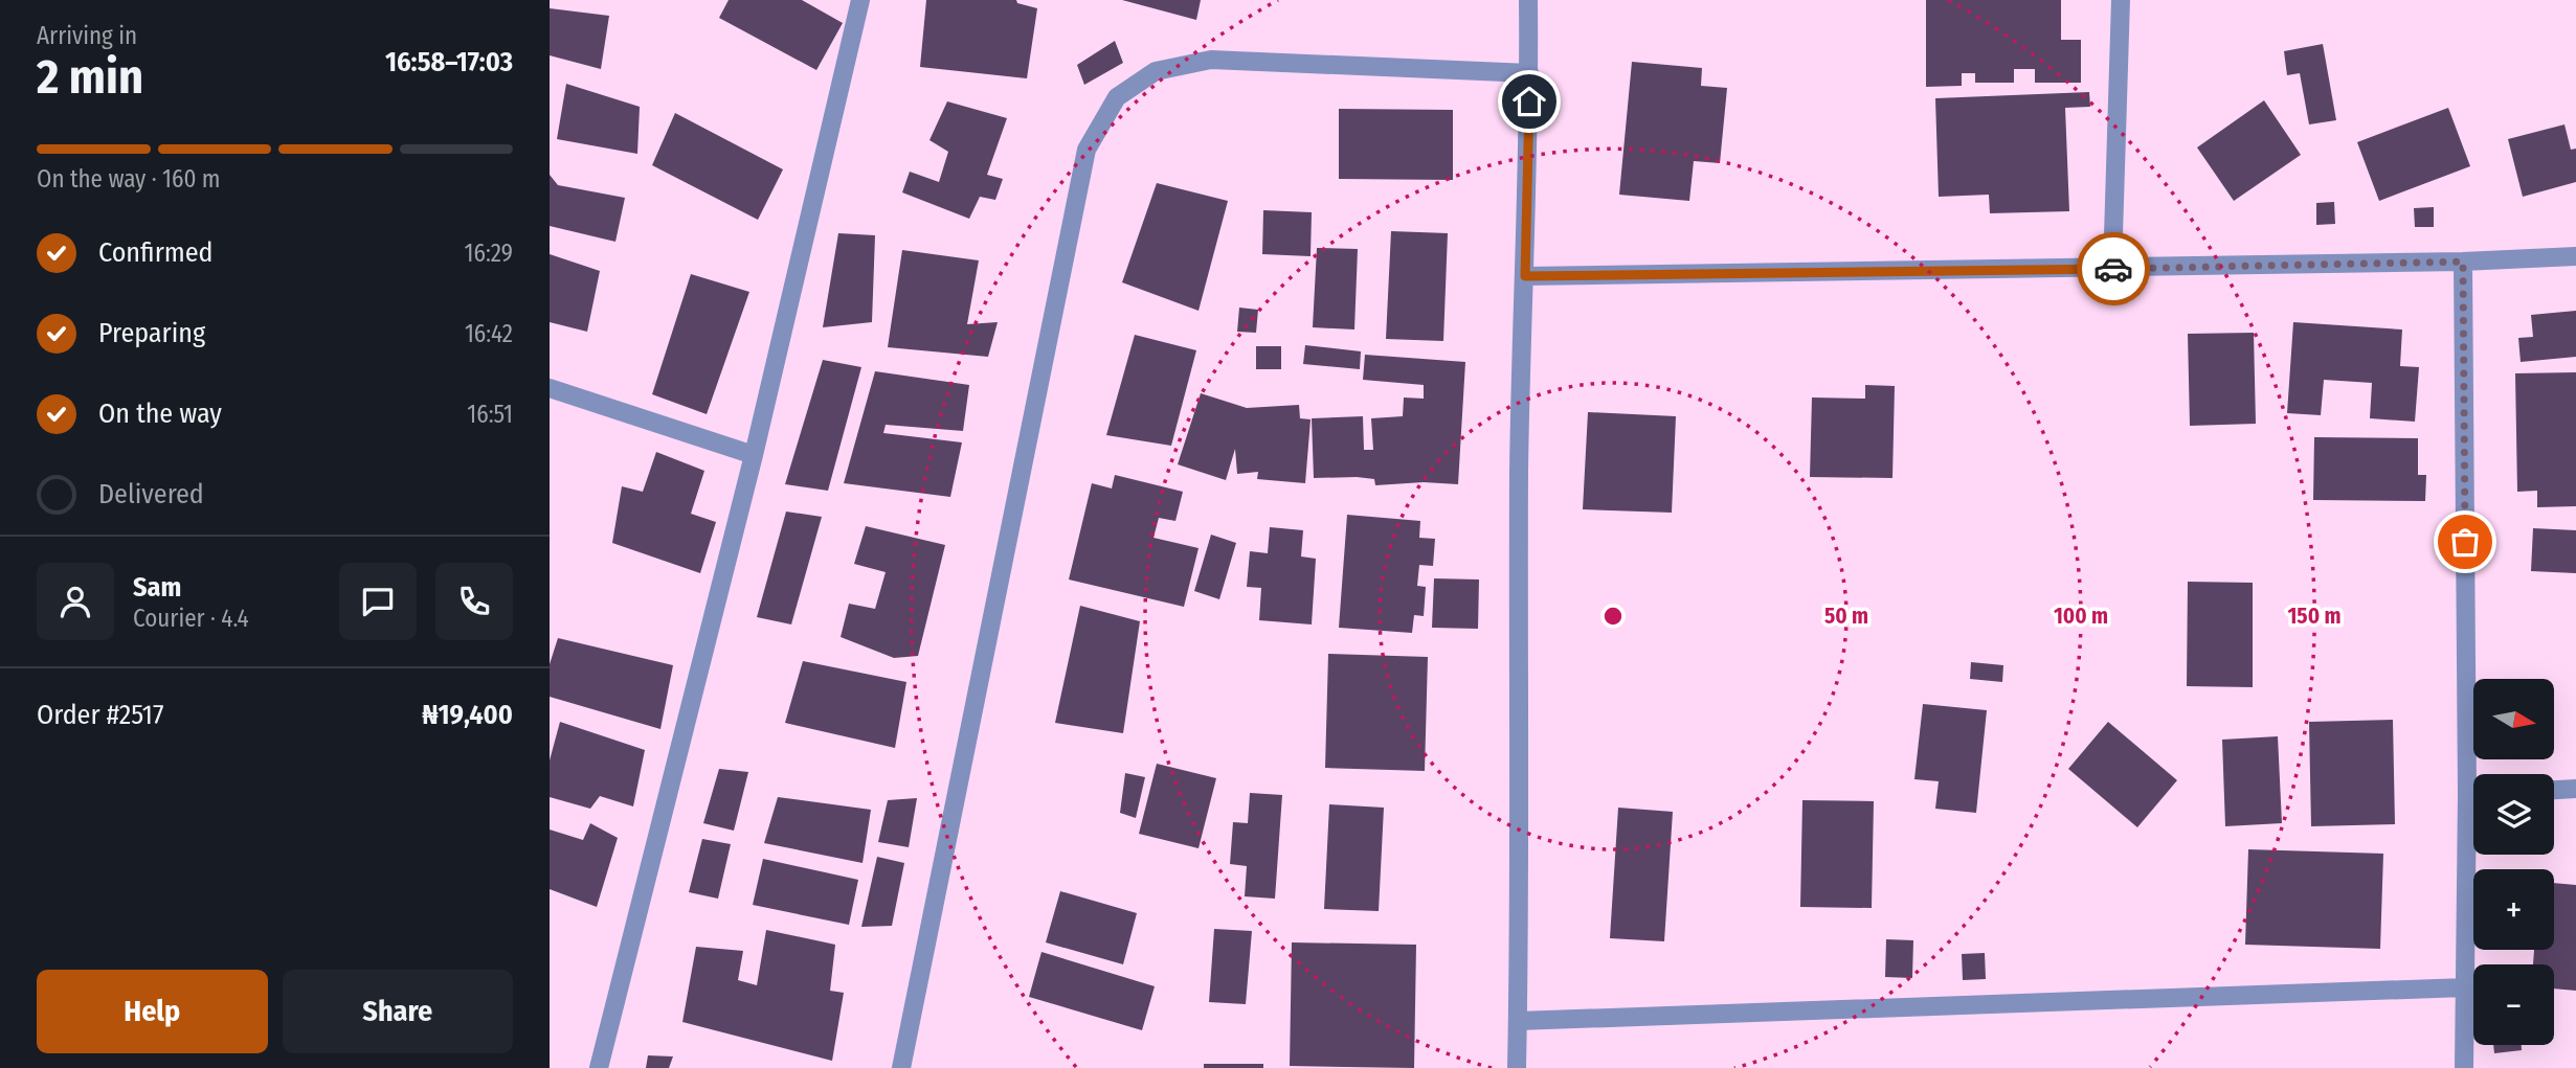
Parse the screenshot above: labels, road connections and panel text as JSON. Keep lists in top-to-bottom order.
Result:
{
  "north": "right",
  "page": {
    "heading": ["2 min", "Arriving in", "16:58–17:03"],
    "panel": [
      "Sam",
      "Courier · 4.4",
      "Order #2517",
      "₦19,400"
    ],
    "bar": "On the way · 160 m",
    "list": [
      ["Confirmed", "16:29"],
      ["Preparing", "16:42"],
      ["On the way", "16:51"],
      "Delivered"
    ],
    "map_buttons": ["+", "−"],
    "buttons": ["Help", "Share"]
  },
  "rings": ["50 m", "100 m", "150 m"]
}
